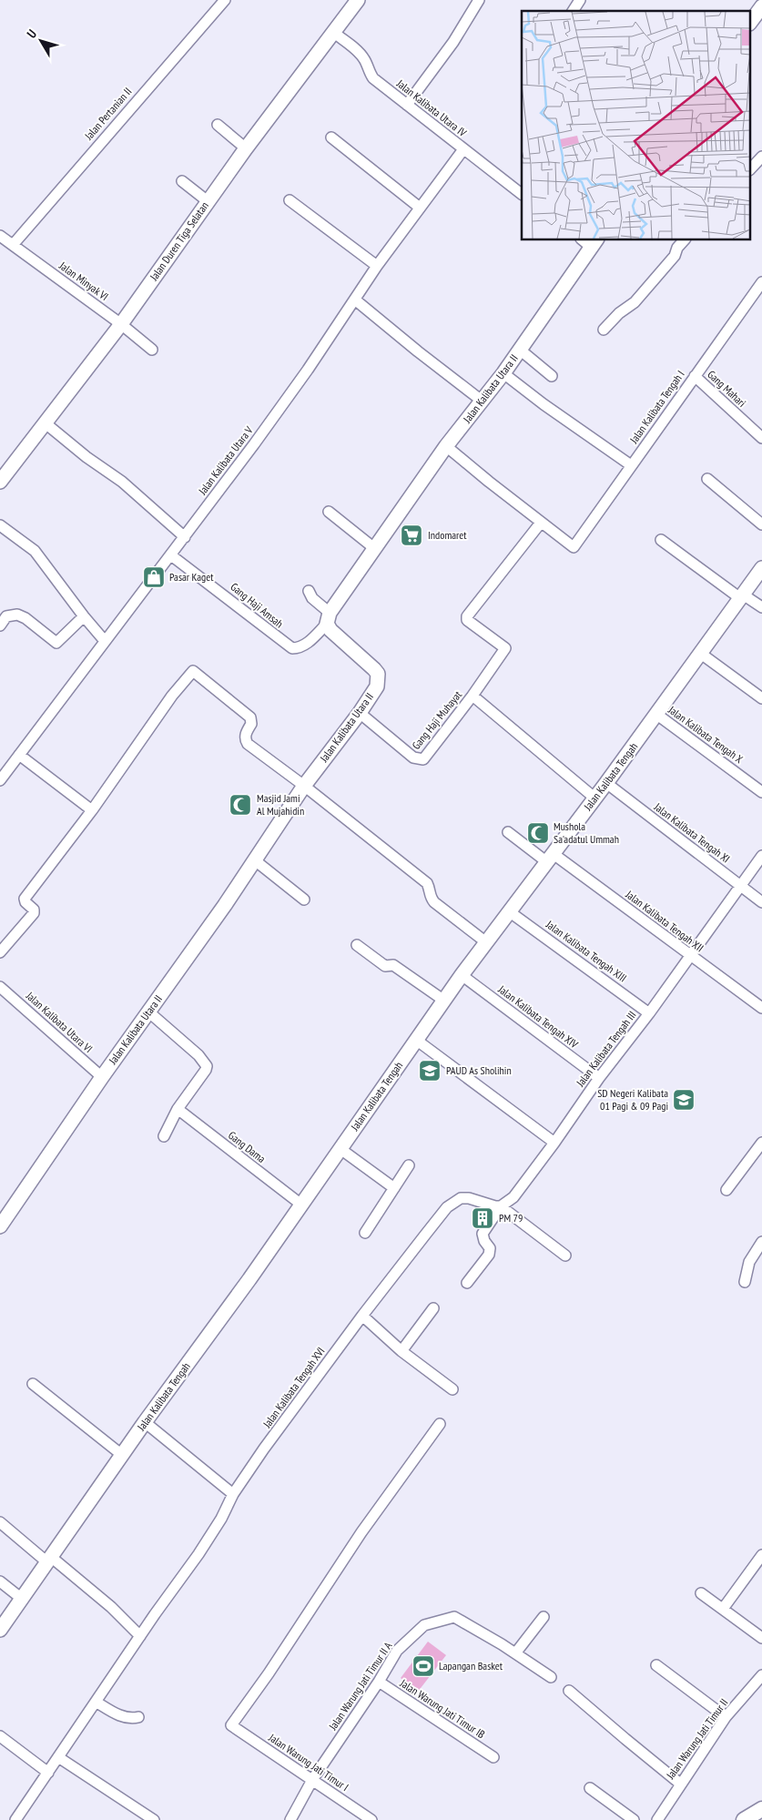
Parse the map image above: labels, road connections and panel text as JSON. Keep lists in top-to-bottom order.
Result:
{
  "streets": {
    "street": [
      "Jalan Kalibata Utara IV",
      "Jalan Pertanian II",
      "Jalan Duren Tiga Selatan",
      "Jalan Minyak VI",
      "Jalan Kalibata Utara II",
      "Gang Mahari",
      "Jalan Kalibata Tengah I",
      "Jalan Kalibata Utara V",
      "Gang Haji Amsah",
      "Gang Haji Muhayat",
      "Jalan Kalibata Tengah X",
      "Jalan Kalibata Tengah",
      "Jalan Kalibata Tengah XI",
      "Jalan Kalibata Tengah XII",
      "Jalan Kalibata Tengah XIII",
      "Jalan Kalibata Tengah XIV",
      "Jalan Kalibata Utara VI",
      "Jalan Kalibata Tengah III",
      "Gang Dama",
      "Jalan Kalibata Tengah XVI",
      "Jalan Warung Jati Timur II A",
      "Jalan Warung Jati Timur IB",
      "Jalan Warung Jati Timur II",
      "Jalan Warung Jati Timur I"
    ]
  },
  "crossings": [
    ["Jalan Kalibata Utara IV", "Jalan Duren Tiga Selatan"],
    ["Jalan Kalibata Utara IV", "Jalan Kalibata Utara V"],
    ["Jalan Pertanian II", "Jalan Minyak VI"],
    ["Jalan Duren Tiga Selatan", "Jalan Minyak VI"],
    ["Jalan Kalibata Utara II", "Gang Haji Amsah"],
    ["Jalan Kalibata Utara II", "Gang Haji Muhayat"],
    ["Jalan Kalibata Utara II", "Jalan Kalibata Utara VI"],
    ["Gang Mahari", "Jalan Kalibata Tengah I"],
    ["Jalan Kalibata Utara V", "Gang Haji Amsah"],
    ["Gang Haji Muhayat", "Jalan Kalibata Tengah"],
    ["Jalan Kalibata Tengah X", "Jalan Kalibata Tengah"],
    ["Jalan Kalibata Tengah", "Jalan Kalibata Tengah XI"],
    ["Jalan Kalibata Tengah", "Jalan Kalibata Tengah XII"],
    ["Jalan Kalibata Tengah", "Jalan Kalibata Tengah XIII"],
    ["Jalan Kalibata Tengah", "Jalan Kalibata Tengah XIV"],
    ["Jalan Kalibata Tengah", "Gang Dama"],
    ["Jalan Kalibata Tengah XI", "Jalan Kalibata Tengah III"],
    ["Jalan Kalibata Tengah XII", "Jalan Kalibata Tengah III"],
    ["Jalan Kalibata Tengah XIII", "Jalan Kalibata Tengah III"],
    ["Jalan Kalibata Tengah XIV", "Jalan Kalibata Tengah III"],
    ["Jalan Kalibata Tengah III", "Jalan Kalibata Tengah XVI"],
    ["Jalan Warung Jati Timur II A", "Jalan Warung Jati Timur IB"],
    ["Jalan Warung Jati Timur II A", "Jalan Warung Jati Timur I"]
  ],
  "places": {
    "supermarket": ["Indomaret"],
    "shop": ["Pasar Kaget"],
    "mosque": ["Masjid Jami Al Mujahidin", "Mushola Sa'adatul Ummah"],
    "school or university": ["PAUD As Sholihin", "SD Negeri Kalibata 01 Pagi & 09 Pagi"],
    "building": ["PM 79"],
    "sports": ["Lapangan Basket"]
  },
  "north": "top left"
}
